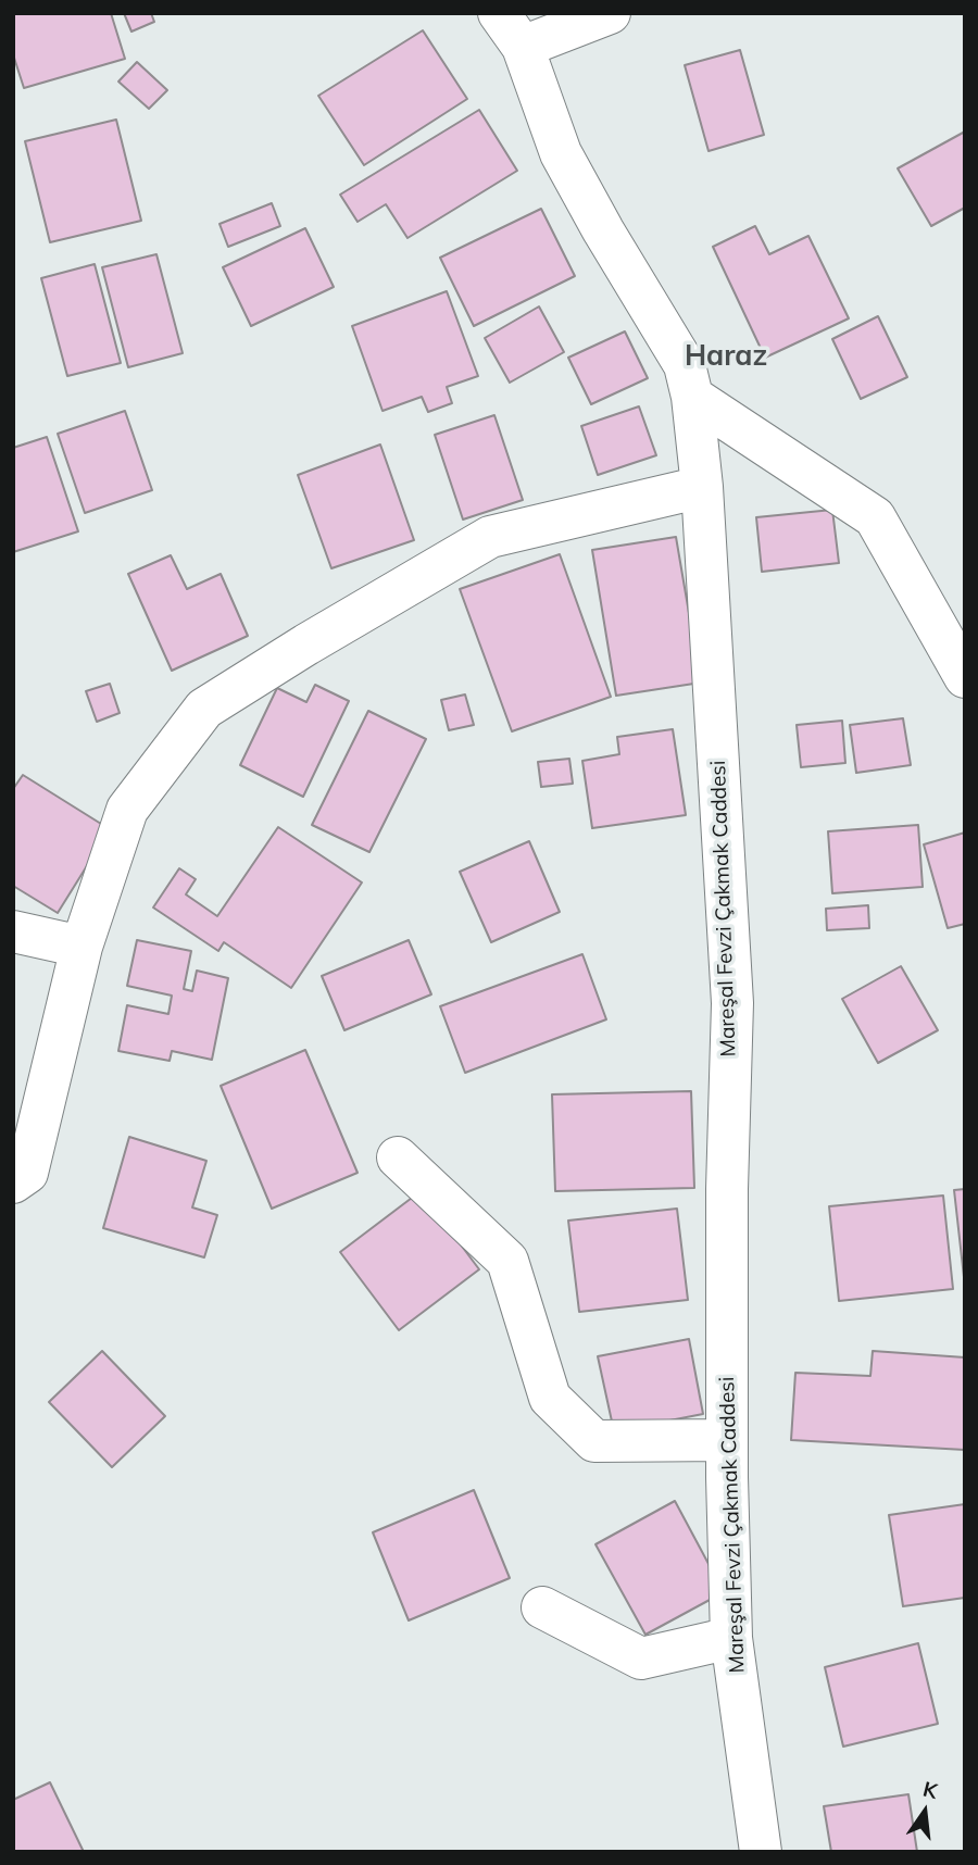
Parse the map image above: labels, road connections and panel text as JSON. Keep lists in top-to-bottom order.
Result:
{
  "streets": {
    "street": ["Mareşal Fevzi Çakmak Caddesi"]
  },
  "districts": ["Haraz"],
  "north": "top"
}
